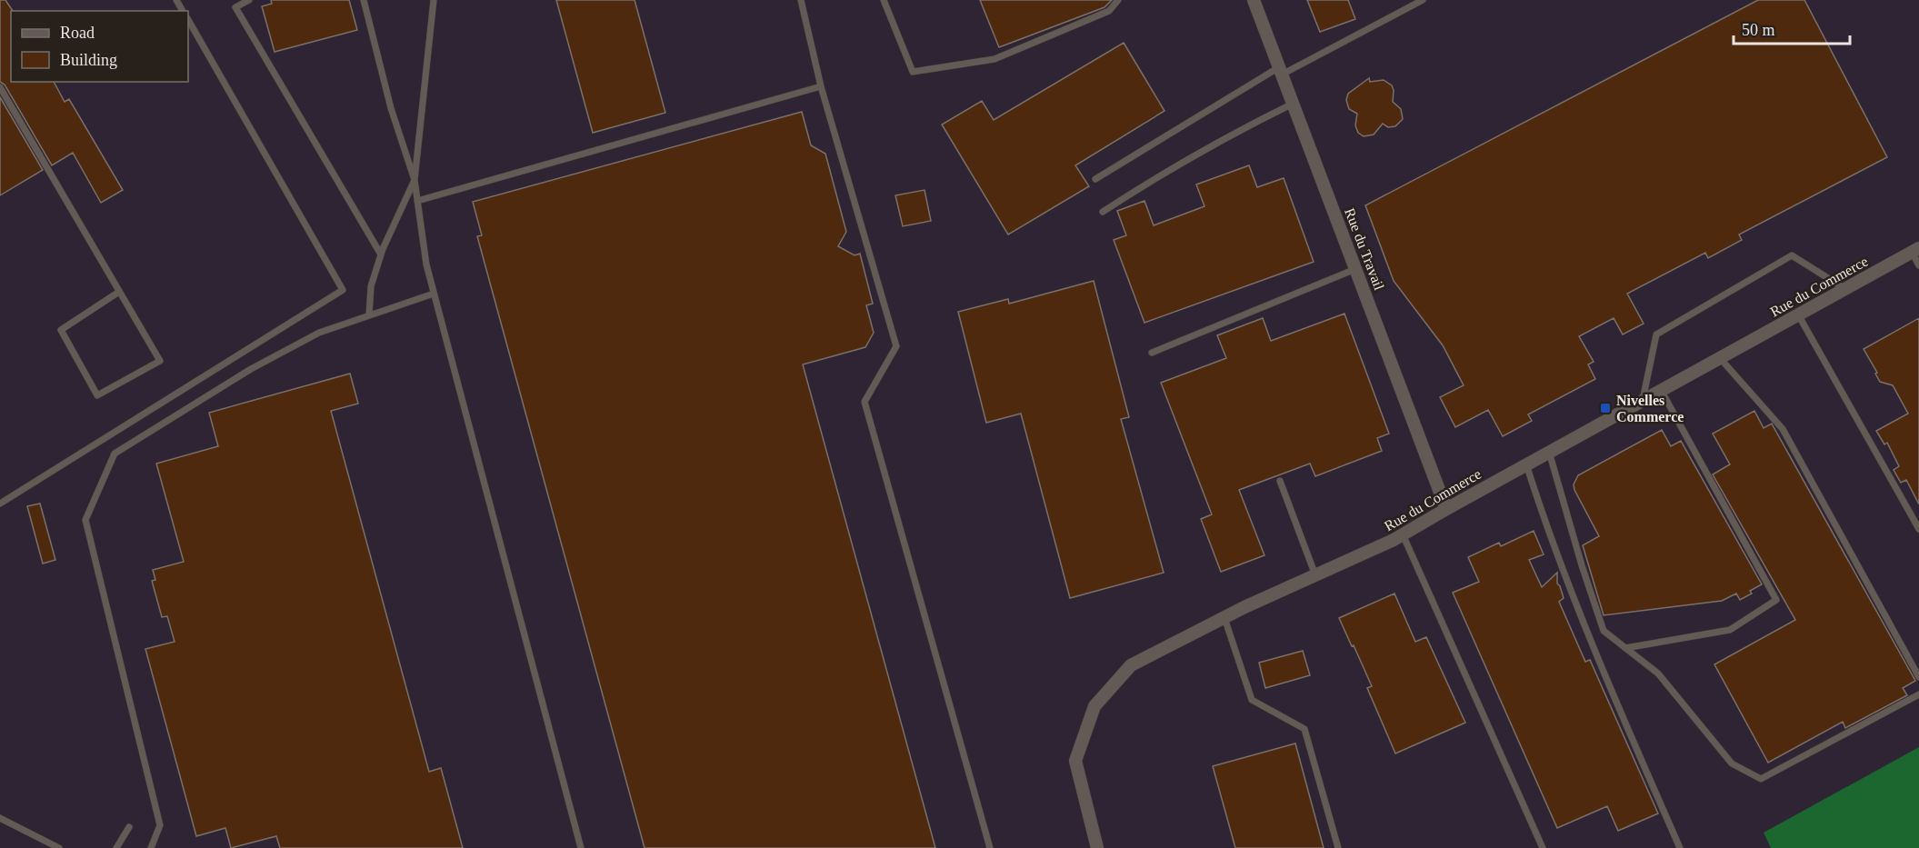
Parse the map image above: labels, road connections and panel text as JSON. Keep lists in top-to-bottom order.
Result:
{
  "streets": {
    "street": ["Rue du Travail", "Rue du Commerce"]
  },
  "crossings": [
    ["Rue du Travail", "Rue du Commerce"]
  ],
  "places": {
    "transit": ["Nivelles Commerce"]
  },
  "legend": ["Road", "Building"],
  "scale_bar": "50 m"
}
